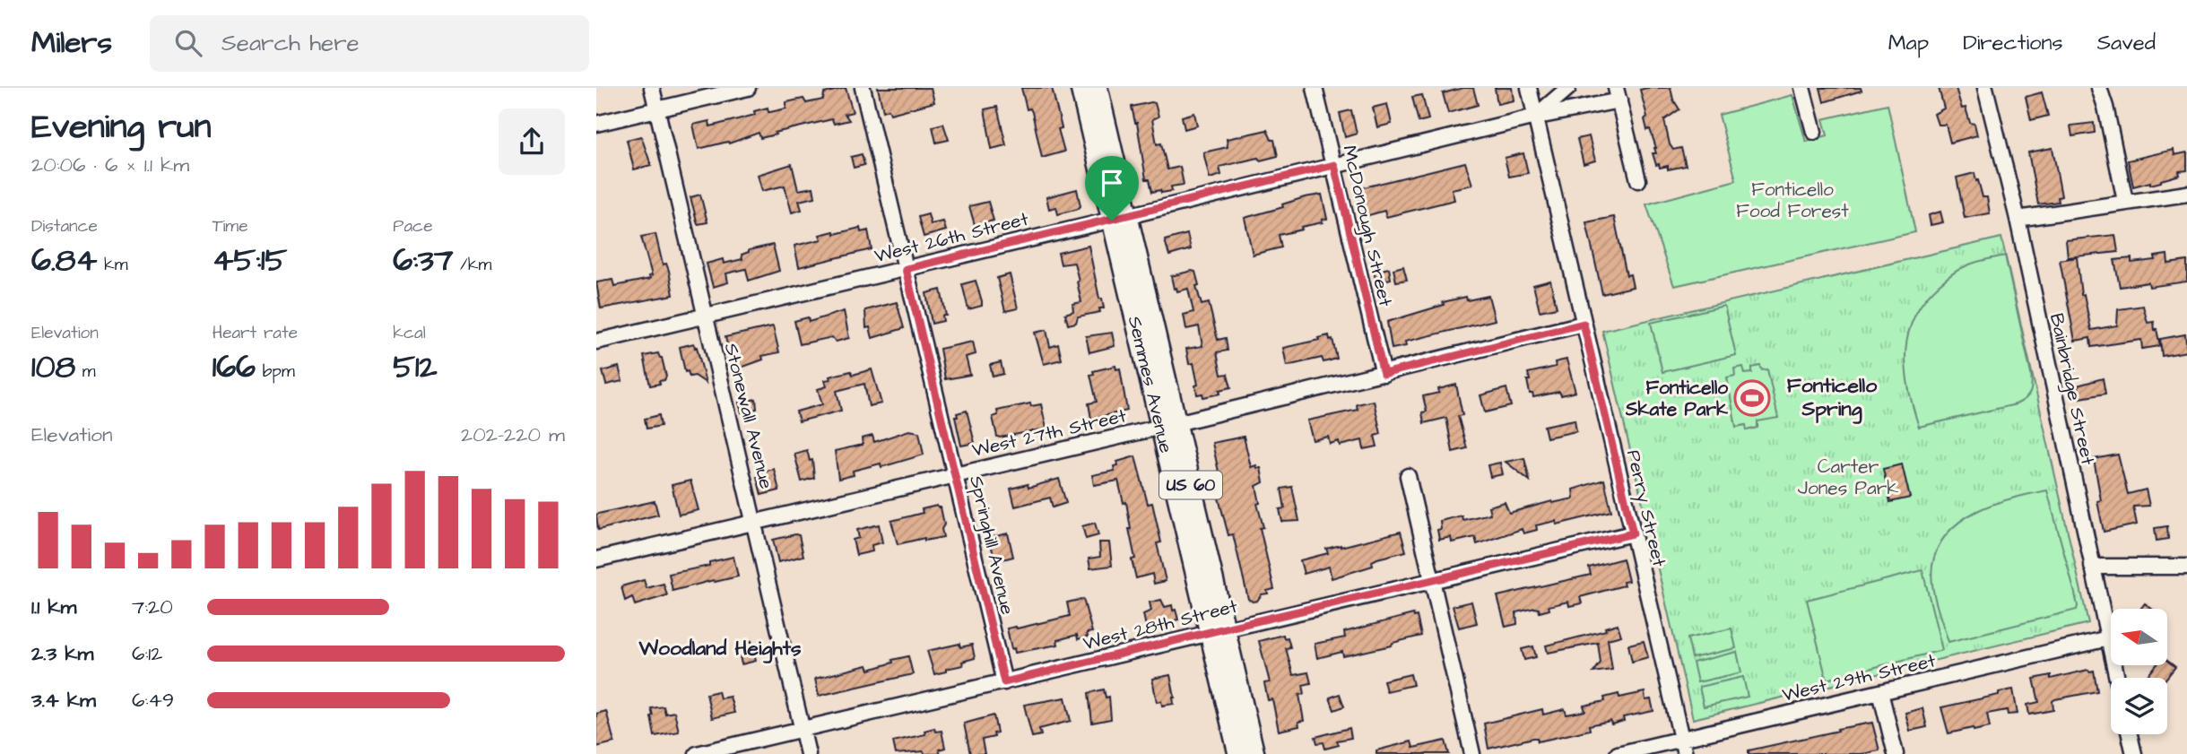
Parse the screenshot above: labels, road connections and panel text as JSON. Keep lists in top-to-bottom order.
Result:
{
  "streets": {
    "main road": ["Semmes Avenue", "US 60"],
    "street": [
      "McDonough Street",
      "West 26th Street",
      "Bainbridge Street",
      "Stonewall Avenue",
      "West 27th Street",
      "Perry Street",
      "Springhill Avenue",
      "West 28th Street",
      "West 29th Street"
    ]
  },
  "crossings": [
    ["McDonough Street", "West 26th Street"],
    ["McDonough Street", "West 27th Street"],
    ["West 26th Street", "Semmes Avenue"],
    ["West 26th Street", "Stonewall Avenue"],
    ["West 26th Street", "Perry Street"],
    ["West 26th Street", "Springhill Avenue"],
    ["Semmes Avenue", "West 27th Street"],
    ["Semmes Avenue", "West 28th Street"],
    ["Bainbridge Street", "West 29th Street"],
    ["Stonewall Avenue", "West 27th Street"],
    ["Stonewall Avenue", "West 28th Street"],
    ["West 27th Street", "Perry Street"],
    ["West 27th Street", "Springhill Avenue"],
    ["Perry Street", "West 28th Street"],
    ["Perry Street", "West 29th Street"],
    ["Springhill Avenue", "West 28th Street"]
  ],
  "districts": ["Fonticello Spring", "Woodland Heights"],
  "parks": ["Fonticello Food Forest", "Carter Jones Park"],
  "places": {
    "sports": ["Fonticello Skate Park"]
  },
  "north": "left",
  "page": {
    "header": "Milers",
    "search": "Search here",
    "nav": ["Map", "Directions", "Saved"],
    "heading": ["Evening run", "20:06 · 6 × 1.1 km"],
    "stats": [
      ["Distance", "6.84 km"],
      ["Time", "45:15"],
      ["Pace", "6:37 /km"],
      ["Elevation", "108 m"],
      ["Heart rate", "166 bpm"],
      ["kcal", "512"]
    ],
    "chart": ["Elevation", "202–220 m"],
    "list": [
      {
        "name": "1.1 km",
        "note": "7:20"
      },
      {
        "name": "2.3 km",
        "note": "6:12"
      },
      {
        "name": "3.4 km",
        "note": "6:49"
      }
    ]
  }
}
